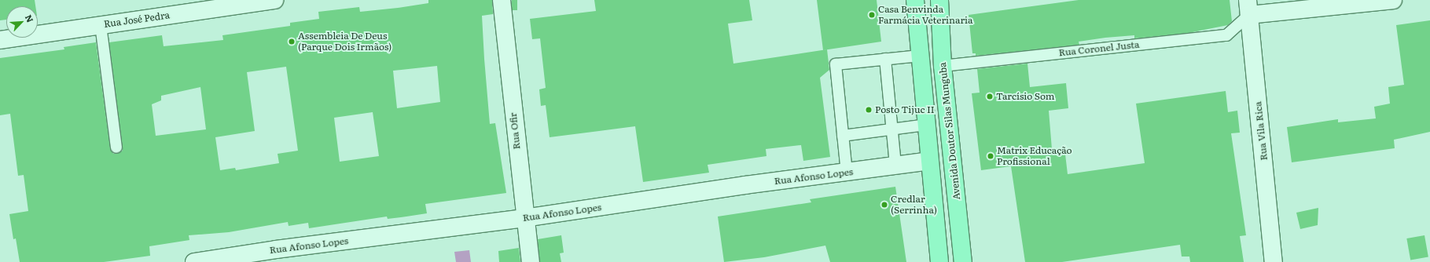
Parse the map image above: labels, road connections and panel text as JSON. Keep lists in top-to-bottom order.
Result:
{
  "streets": {
    "main road": ["Avenida Doutor Silas Munguba"],
    "street": [
      "Rua José Pedra",
      "Rua Ofir",
      "Rua Vila Rica",
      "Rua Afonso Lopes"
    ],
    "lane": ["Rua Coronel Justa"]
  },
  "crossings": [
    ["Rua Coronel Justa", "Avenida Doutor Silas Munguba"],
    ["Rua Coronel Justa", "Rua Vila Rica"],
    ["Rua Ofir", "Rua Afonso Lopes"]
  ],
  "places": [
    "Casa Benvinda Farmácia Veterinaria",
    "Assembleia De Deus (Parque Dois Irmãos)",
    "Tarcísio Som",
    "Posto Tijuc II",
    "Matrix Educação Profissional",
    "Credlar (Serrinha)"
  ],
  "north": "top right"
}
